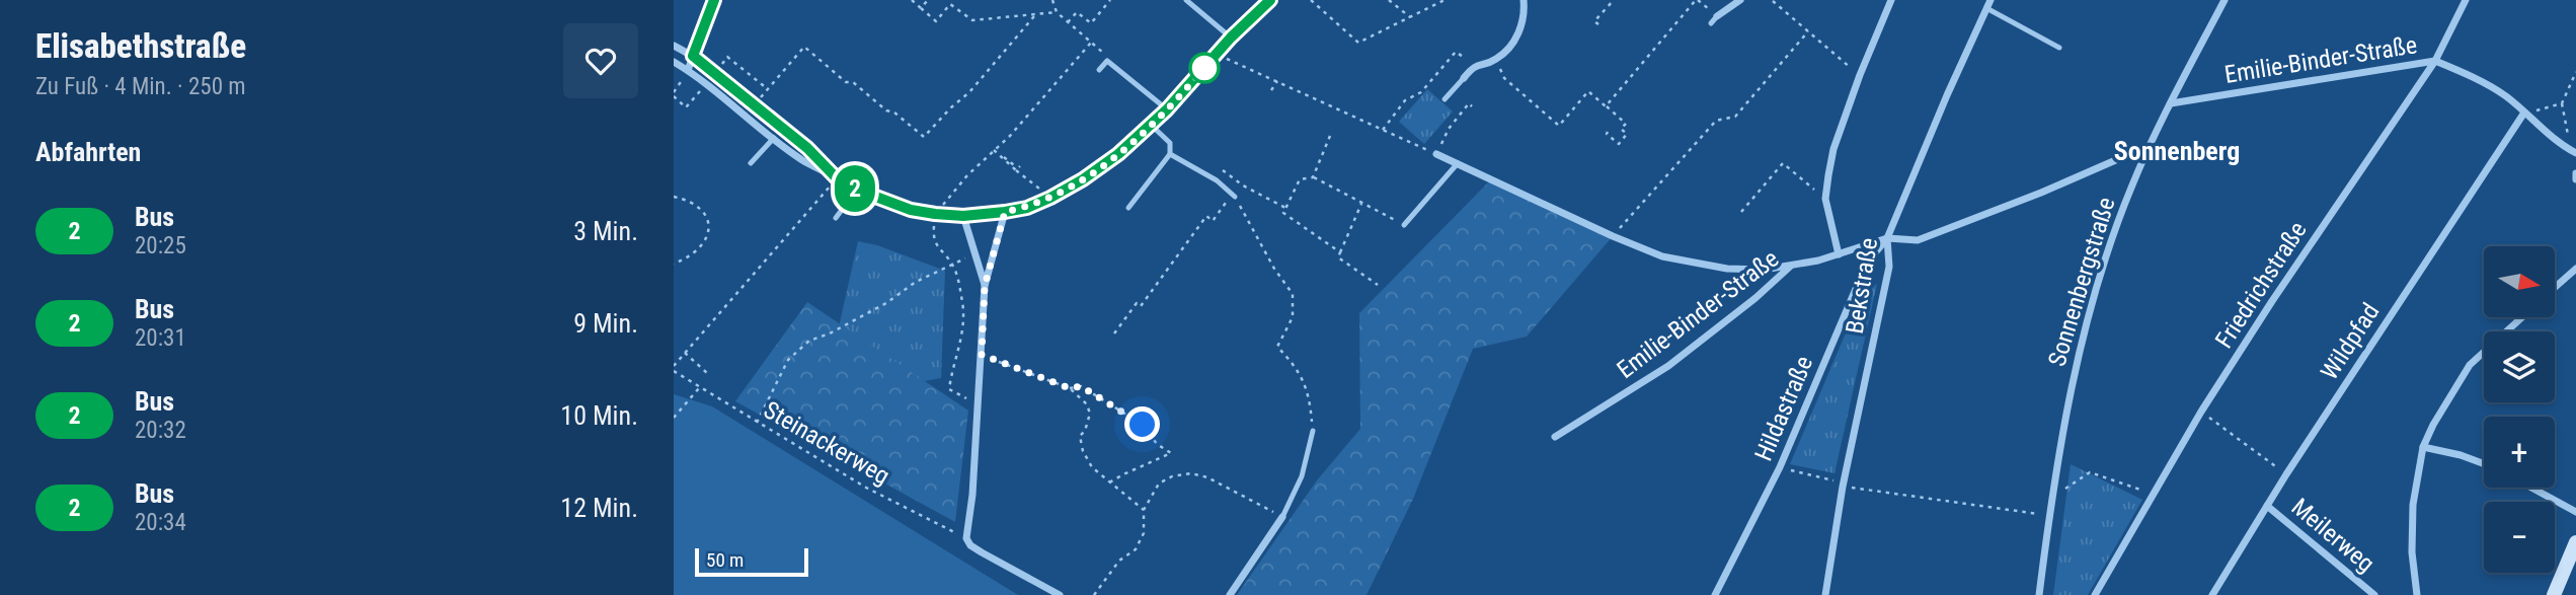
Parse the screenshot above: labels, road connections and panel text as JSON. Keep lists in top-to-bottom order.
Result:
{
  "streets": {
    "street": [
      "Emilie-Binder-Straße",
      "Sonnenbergstraße",
      "Friedrichstraße",
      "Bekstraße",
      "Wildpfad",
      "Hildastraße",
      "Meilerweg"
    ],
    "path": ["Steinackerweg"]
  },
  "crossings": [
    ["Emilie-Binder-Straße", "Sonnenbergstraße"],
    ["Emilie-Binder-Straße", "Friedrichstraße"],
    ["Emilie-Binder-Straße", "Bekstraße"],
    ["Emilie-Binder-Straße", "Wildpfad"],
    ["Emilie-Binder-Straße", "Hildastraße"],
    ["Bekstraße", "Hildastraße"],
    ["Wildpfad", "Meilerweg"]
  ],
  "districts": ["Sonnenberg"],
  "lines": ["bus line 2"],
  "scale_bar": "50 m",
  "north": "right",
  "page": {
    "heading": [
      ["Elisabethstraße", "Zu Fuß · 4 Min. · 250 m"],
      "Abfahrten"
    ],
    "on_map": "2",
    "list": [
      {
        "mark": "2",
        "name": "Bus",
        "note": "20:25",
        "value": "3 Min."
      },
      {
        "mark": "2",
        "name": "Bus",
        "note": "20:31",
        "value": "9 Min."
      },
      {
        "mark": "2",
        "name": "Bus",
        "note": "20:32",
        "value": "10 Min."
      },
      {
        "mark": "2",
        "name": "Bus",
        "note": "20:34",
        "value": "12 Min."
      }
    ],
    "map_buttons": ["+", "−"],
    "scale": "50 m"
  }
}
